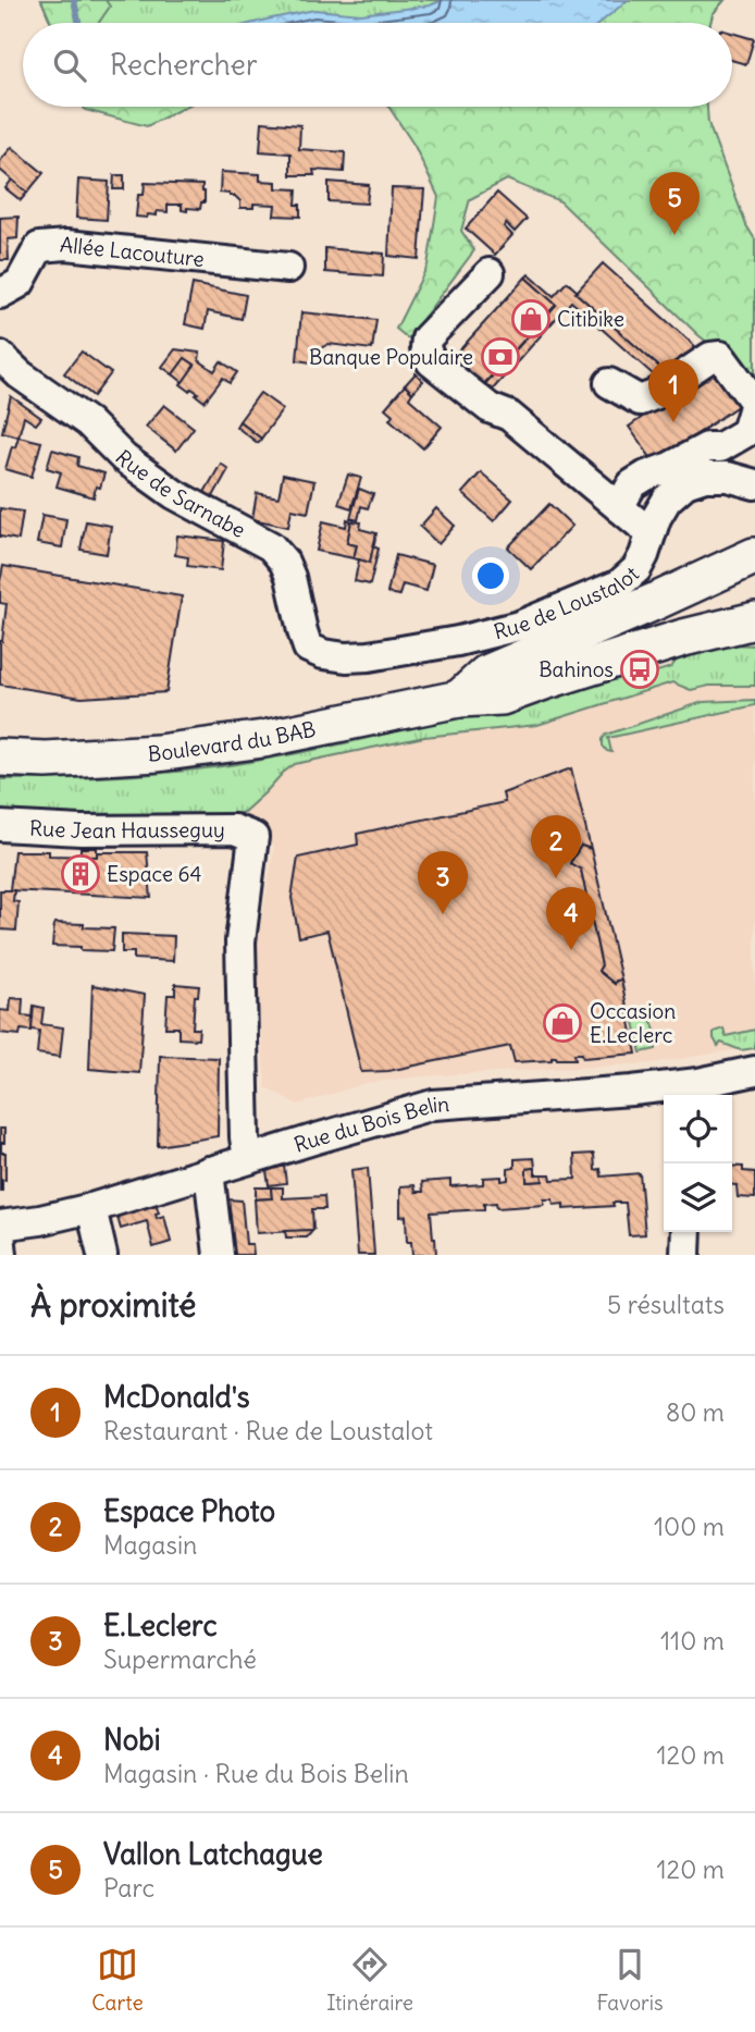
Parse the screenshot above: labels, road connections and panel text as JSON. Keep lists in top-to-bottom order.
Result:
{
  "streets": {
    "main road": ["Boulevard du BAB"],
    "street": [
      "Allée Lacouture",
      "Rue de Sarnabe",
      "Rue de Loustalot",
      "Rue Jean Hausseguy",
      "Rue du Bois Belin"
    ]
  },
  "crossings": [
    ["Rue de Sarnabe", "Rue de Loustalot"],
    ["Rue Jean Hausseguy", "Rue du Bois Belin"]
  ],
  "places": {
    "shop": ["Citibike", "Occasion E.Leclerc"],
    "bank": ["Banque Populaire"],
    "bus stop": ["Bahinos"],
    "building": ["Espace 64"]
  },
  "page": {
    "search": "Rechercher",
    "pins": [
      "5",
      "1",
      "2",
      "3",
      "4"
    ],
    "heading": ["À proximité", "5 résultats"],
    "list": [
      {
        "mark": "1",
        "name": "McDonald's",
        "note": "Restaurant · Rue de Loustalot",
        "value": "80 m"
      },
      {
        "mark": "2",
        "name": "Espace Photo",
        "note": "Magasin",
        "value": "100 m"
      },
      {
        "mark": "3",
        "name": "E.Leclerc",
        "note": "Supermarché",
        "value": "110 m"
      },
      {
        "mark": "4",
        "name": "Nobi",
        "note": "Magasin · Rue du Bois Belin",
        "value": "120 m"
      },
      {
        "mark": "5",
        "name": "Vallon Latchague",
        "note": "Parc",
        "value": "120 m"
      }
    ],
    "nav": ["Carte", "Itinéraire", "Favoris"]
  }
}
